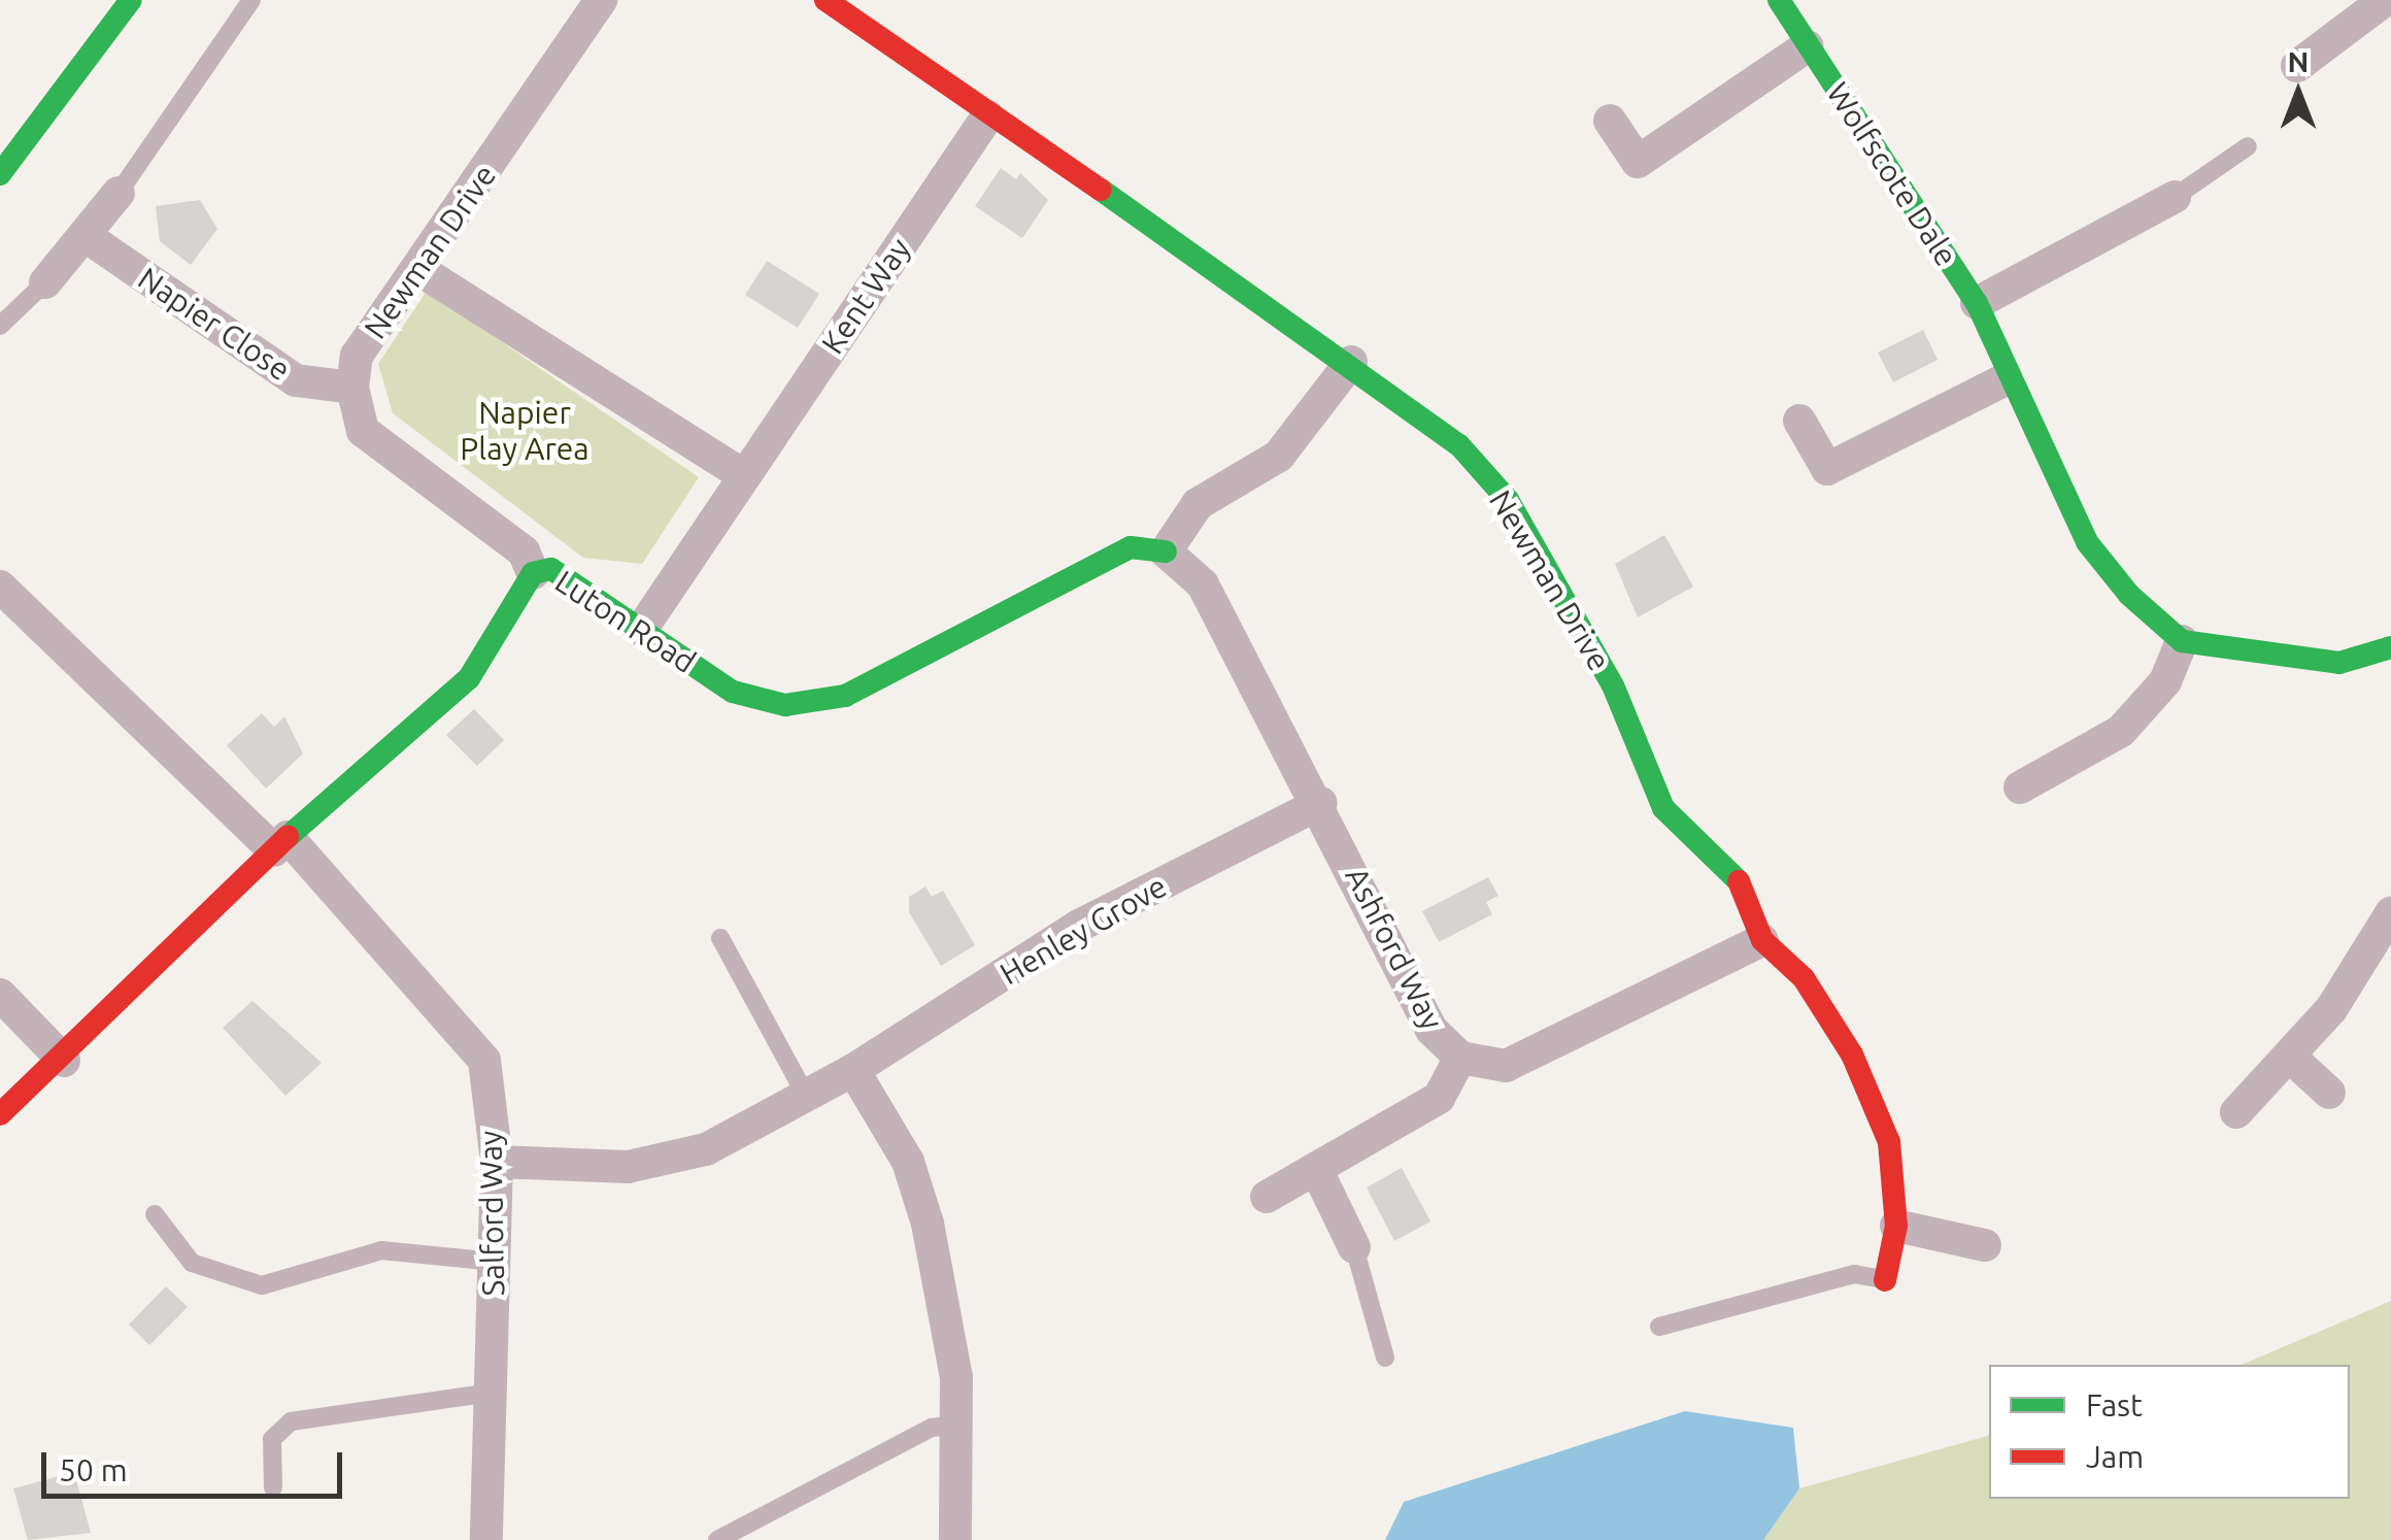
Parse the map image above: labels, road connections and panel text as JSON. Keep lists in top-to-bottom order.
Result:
{
  "streets": {
    "street": [
      "Wolfscote Dale",
      "Newman Drive",
      "Kent Way",
      "Napier Close",
      "Luton Road",
      "Henley Grove",
      "Ashford Way",
      "Salford Way"
    ]
  },
  "crossings": [
    ["Newman Drive", "Kent Way"],
    ["Newman Drive", "Napier Close"],
    ["Newman Drive", "Ashford Way"],
    ["Kent Way", "Luton Road"],
    ["Luton Road", "Ashford Way"],
    ["Luton Road", "Salford Way"],
    ["Henley Grove", "Ashford Way"],
    ["Henley Grove", "Salford Way"]
  ],
  "parks": ["Napier Play Area"],
  "legend": ["Fast", "Jam"],
  "scale_bar": "50 m",
  "north": "top"
}
